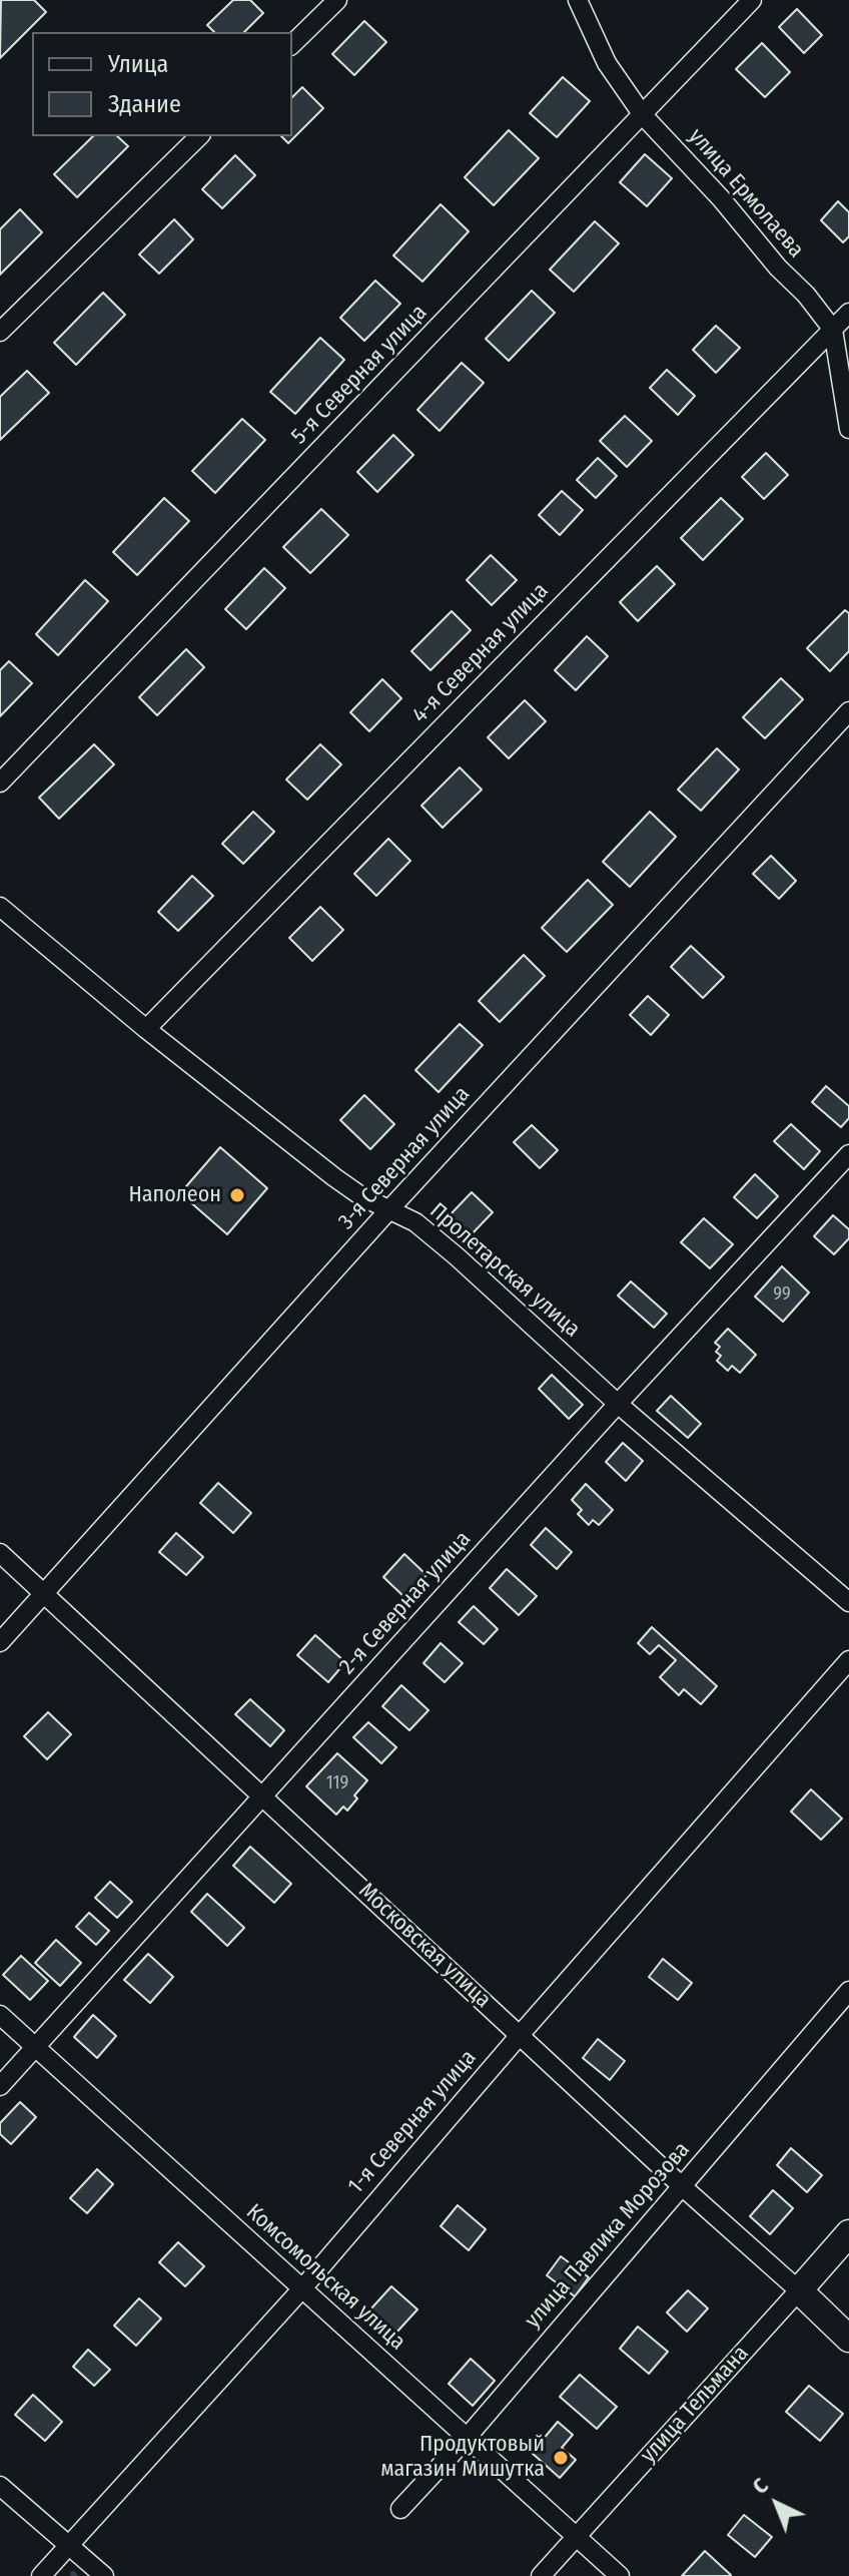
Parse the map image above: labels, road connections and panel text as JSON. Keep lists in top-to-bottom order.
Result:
{
  "streets": {
    "street": [
      "улица Ермолаева",
      "5-я Северная улица",
      "4-я Северная улица",
      "3-я Северная улица",
      "Пролетарская улица",
      "2-я Северная улица",
      "Московская улица",
      "1-я Северная улица",
      "улица Павлика Морозова",
      "Комсомольская улица",
      "улица Тельмана"
    ]
  },
  "crossings": [
    ["улица Ермолаева", "5-я Северная улица"],
    ["улица Ермолаева", "4-я Северная улица"],
    ["4-я Северная улица", "Пролетарская улица"],
    ["3-я Северная улица", "Пролетарская улица"],
    ["3-я Северная улица", "Московская улица"],
    ["Пролетарская улица", "2-я Северная улица"],
    ["2-я Северная улица", "Московская улица"],
    ["2-я Северная улица", "Комсомольская улица"],
    ["Московская улица", "1-я Северная улица"],
    ["Московская улица", "улица Павлика Морозова"],
    ["Московская улица", "улица Тельмана"],
    ["1-я Северная улица", "Комсомольская улица"],
    ["улица Павлика Морозова", "Комсомольская улица"],
    ["Комсомольская улица", "улица Тельмана"]
  ],
  "places": ["Наполеон", "Продуктовый магазин Мишутка"],
  "house_numbers": ["99", "119"],
  "legend": ["Улица", "Здание"],
  "north": "top left"
}
